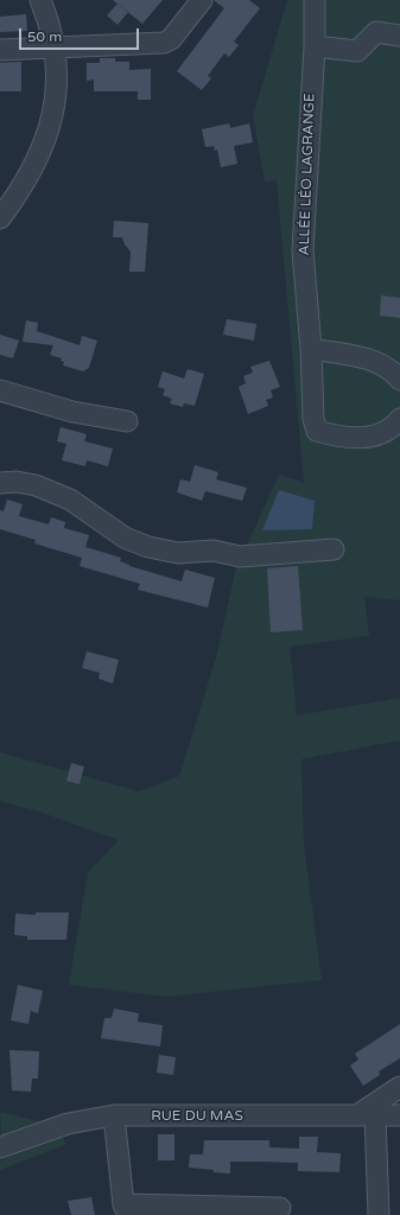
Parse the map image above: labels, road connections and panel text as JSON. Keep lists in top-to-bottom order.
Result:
{
  "streets": {
    "street": ["ALLÉE LÉO LAGRANGE", "RUE DU MAS"]
  },
  "scale_bar": "50 m"
}
